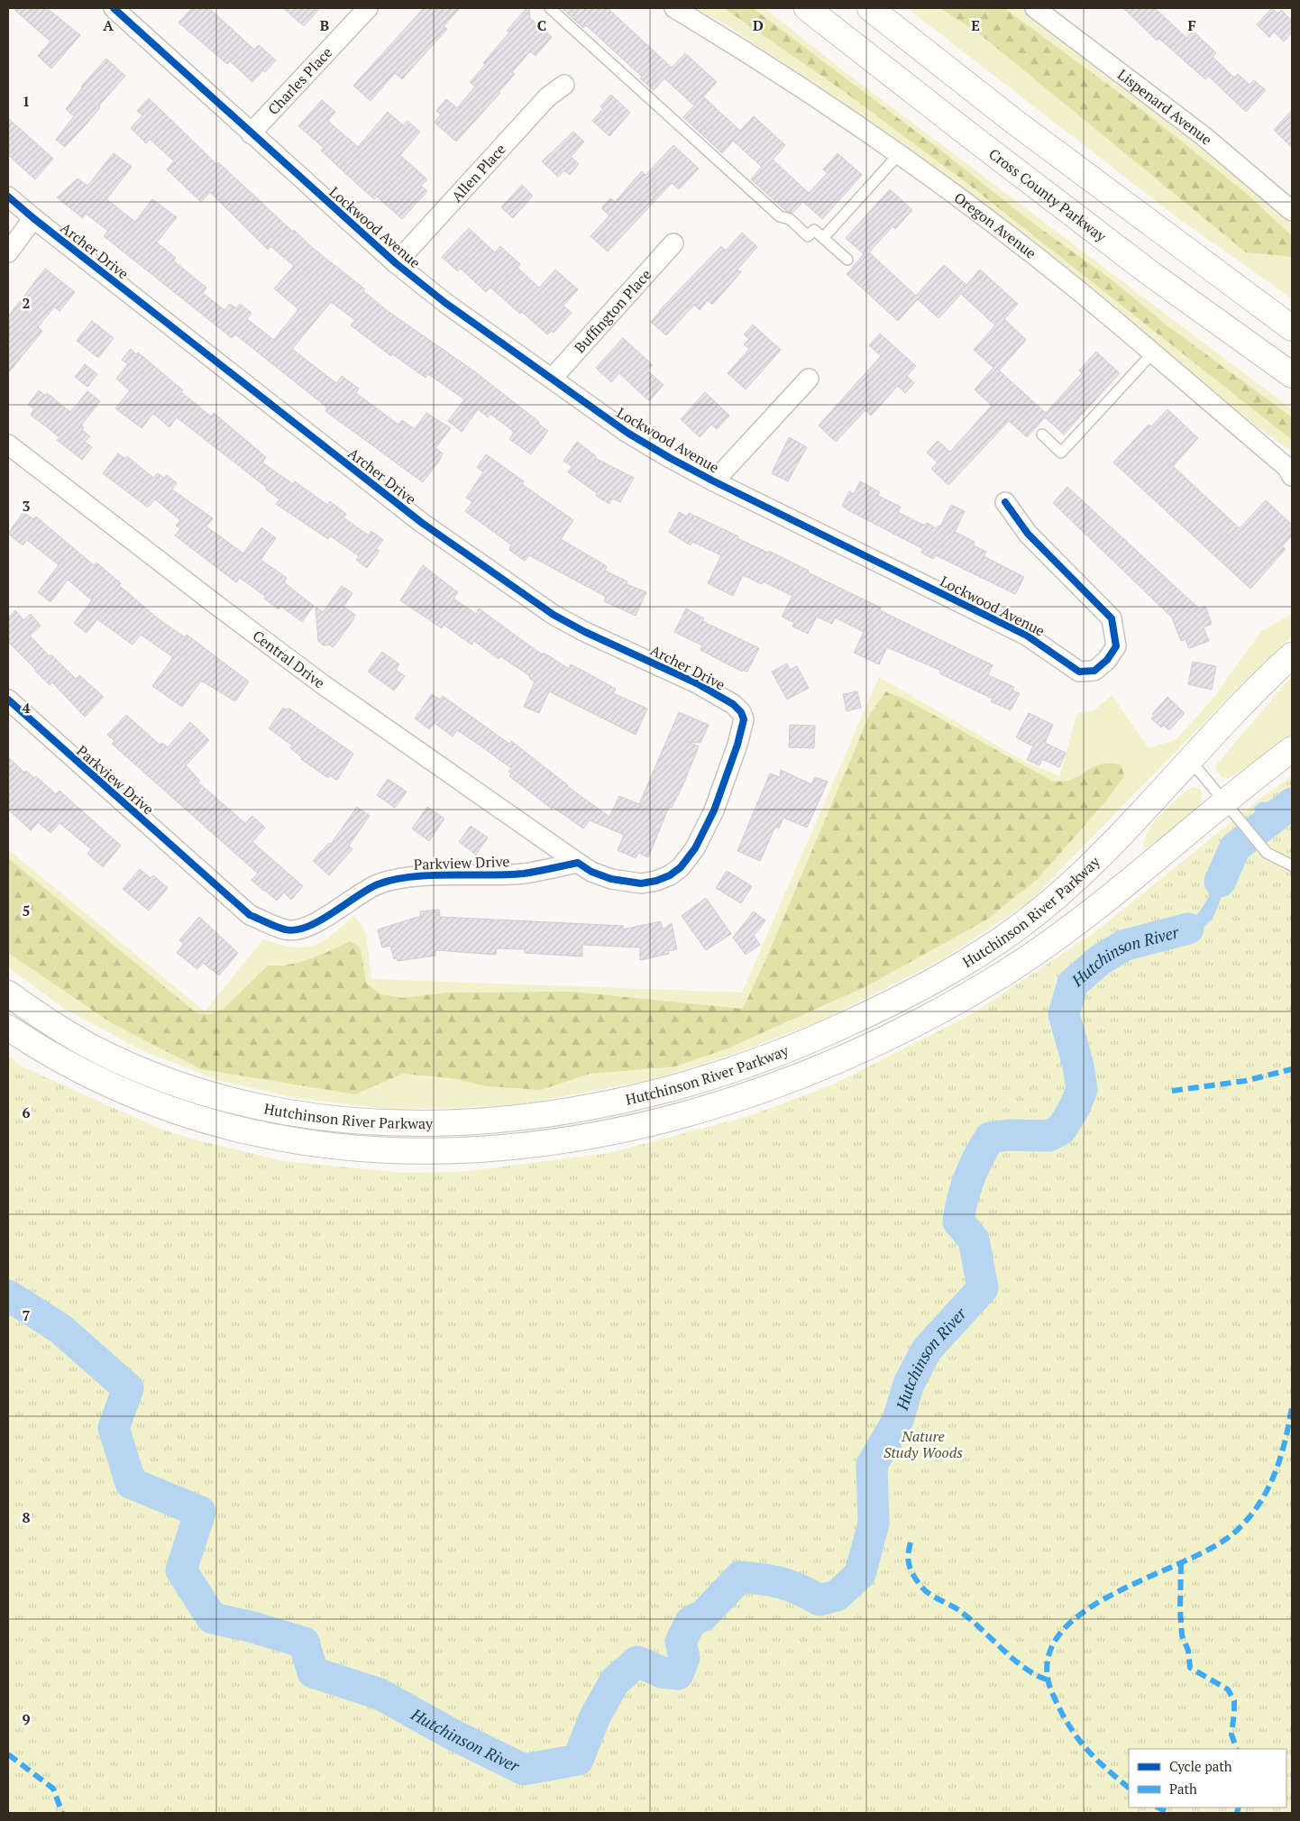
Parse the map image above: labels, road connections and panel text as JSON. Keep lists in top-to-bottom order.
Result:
{
  "streets": {
    "highway": ["Cross County Parkway", "Hutchinson River Parkway"],
    "street": [
      "Charles Place",
      "Lispenard Avenue",
      "Allen Place",
      "Oregon Avenue",
      "Lockwood Avenue",
      "Archer Drive",
      "Buffington Place",
      "Central Drive",
      "Parkview Drive"
    ]
  },
  "crossings": [
    ["Charles Place", "Lockwood Avenue"],
    ["Allen Place", "Lockwood Avenue"],
    ["Lockwood Avenue", "Buffington Place"],
    ["Archer Drive", "Central Drive"],
    ["Archer Drive", "Parkview Drive"],
    ["Central Drive", "Parkview Drive"]
  ],
  "water": ["Hutchinson River"],
  "parks": ["Nature Study Woods"],
  "legend": ["Cycle path", "Path"],
  "grid": {
    "columns": [
      "A",
      "B",
      "C",
      "D",
      "E",
      "F"
    ],
    "rows": [
      "1",
      "2",
      "3",
      "4",
      "5",
      "6",
      "7",
      "8",
      "9"
    ]
  }
}
